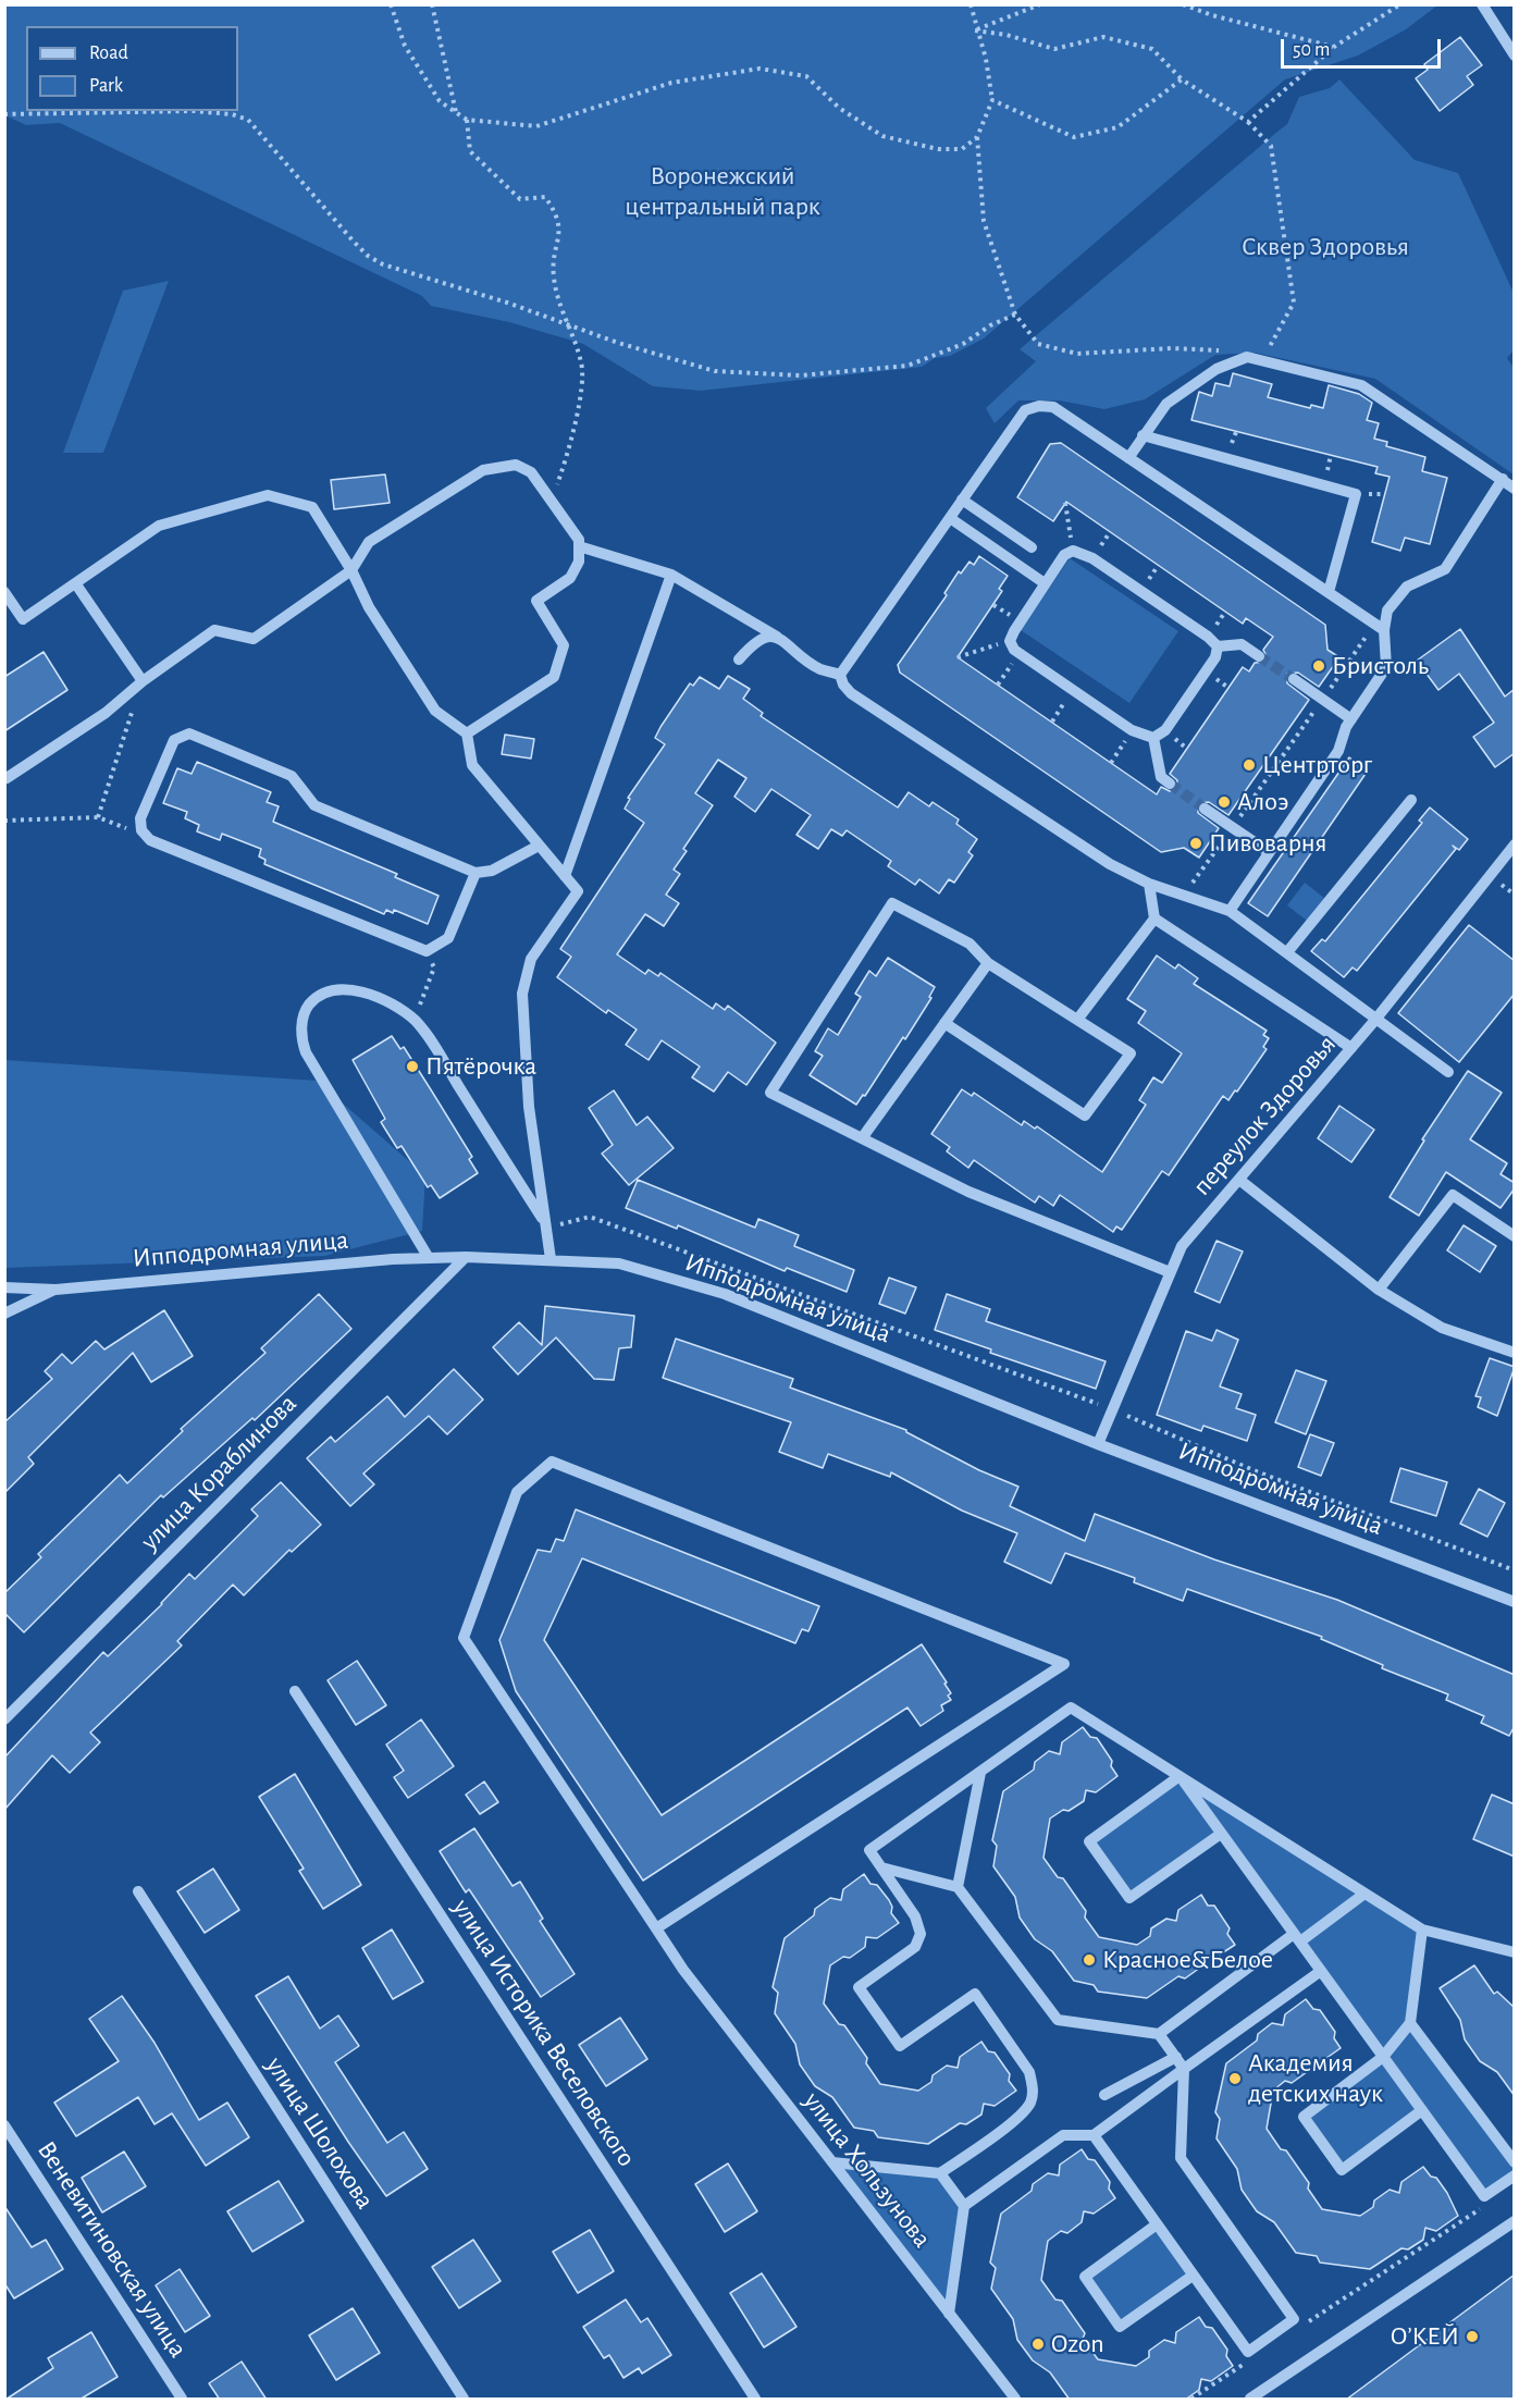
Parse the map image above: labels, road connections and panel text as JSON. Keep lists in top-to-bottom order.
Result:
{
  "streets": {
    "street": [
      "переулок Здоровья",
      "Ипподромная улица",
      "улица Кораблинова",
      "улица Историка Веселовского",
      "улица Шолохова",
      "улица Хользунова",
      "Веневитиновская улица"
    ]
  },
  "crossings": [
    ["переулок Здоровья", "Ипподромная улица"],
    ["Ипподромная улица", "улица Кораблинова"]
  ],
  "parks": ["Воронежский центральный парк", "Сквер Здоровья"],
  "places": [
    "Бристоль",
    "Центрторг",
    "Алоэ",
    "Пивоварня",
    "Пятёрочка",
    "Красное&Белое",
    "Академия детских наук",
    "О’КЕЙ",
    "Ozon"
  ],
  "legend": ["Road", "Park"],
  "scale_bar": "50 m"
}
